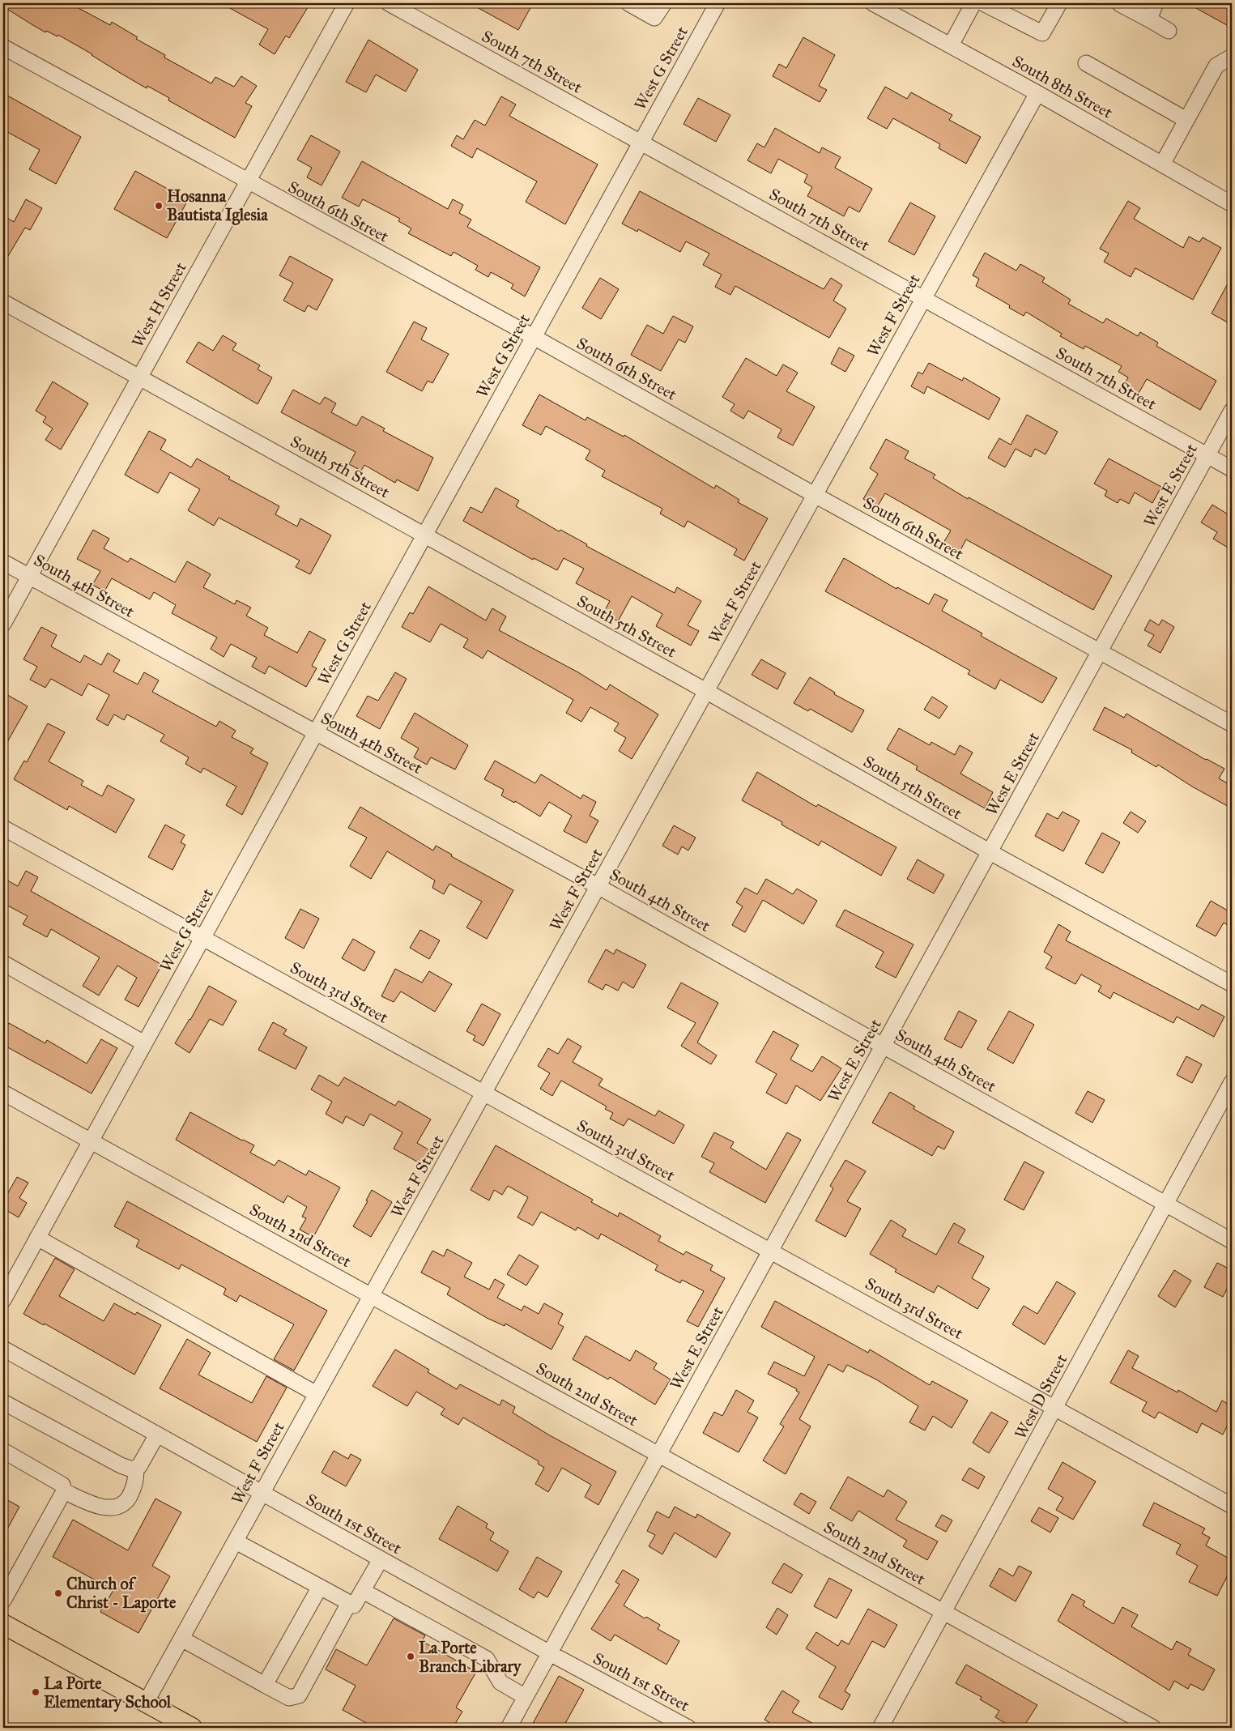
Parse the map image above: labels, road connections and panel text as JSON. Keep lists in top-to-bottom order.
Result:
{
  "streets": {
    "street": [
      "South 7th Street",
      "West G Street",
      "South 8th Street",
      "South 6th Street",
      "West H Street",
      "West F Street",
      "South 5th Street",
      "West E Street",
      "South 4th Street",
      "South 3rd Street",
      "South 2nd Street",
      "West D Street",
      "South 1st Street"
    ]
  },
  "crossings": [
    ["South 7th Street", "West G Street"],
    ["South 7th Street", "West F Street"],
    ["South 7th Street", "West E Street"],
    ["West G Street", "South 6th Street"],
    ["West G Street", "South 5th Street"],
    ["West G Street", "South 4th Street"],
    ["West G Street", "South 3rd Street"],
    ["West G Street", "South 2nd Street"],
    ["South 8th Street", "West F Street"],
    ["South 6th Street", "West H Street"],
    ["South 6th Street", "West F Street"],
    ["South 6th Street", "West E Street"],
    ["West H Street", "South 5th Street"],
    ["West H Street", "South 4th Street"],
    ["West F Street", "South 5th Street"],
    ["West F Street", "South 4th Street"],
    ["West F Street", "South 3rd Street"],
    ["West F Street", "South 2nd Street"],
    ["West F Street", "South 1st Street"],
    ["South 5th Street", "West E Street"],
    ["West E Street", "South 4th Street"],
    ["West E Street", "South 3rd Street"],
    ["West E Street", "South 2nd Street"],
    ["West E Street", "South 1st Street"],
    ["South 4th Street", "West D Street"],
    ["South 3rd Street", "West D Street"],
    ["South 2nd Street", "West D Street"]
  ],
  "places": [
    "Hosanna Bautista Iglesia",
    "Church of Christ - Laporte",
    "La Porte Branch Library",
    "La Porte Elementary School"
  ]
}
